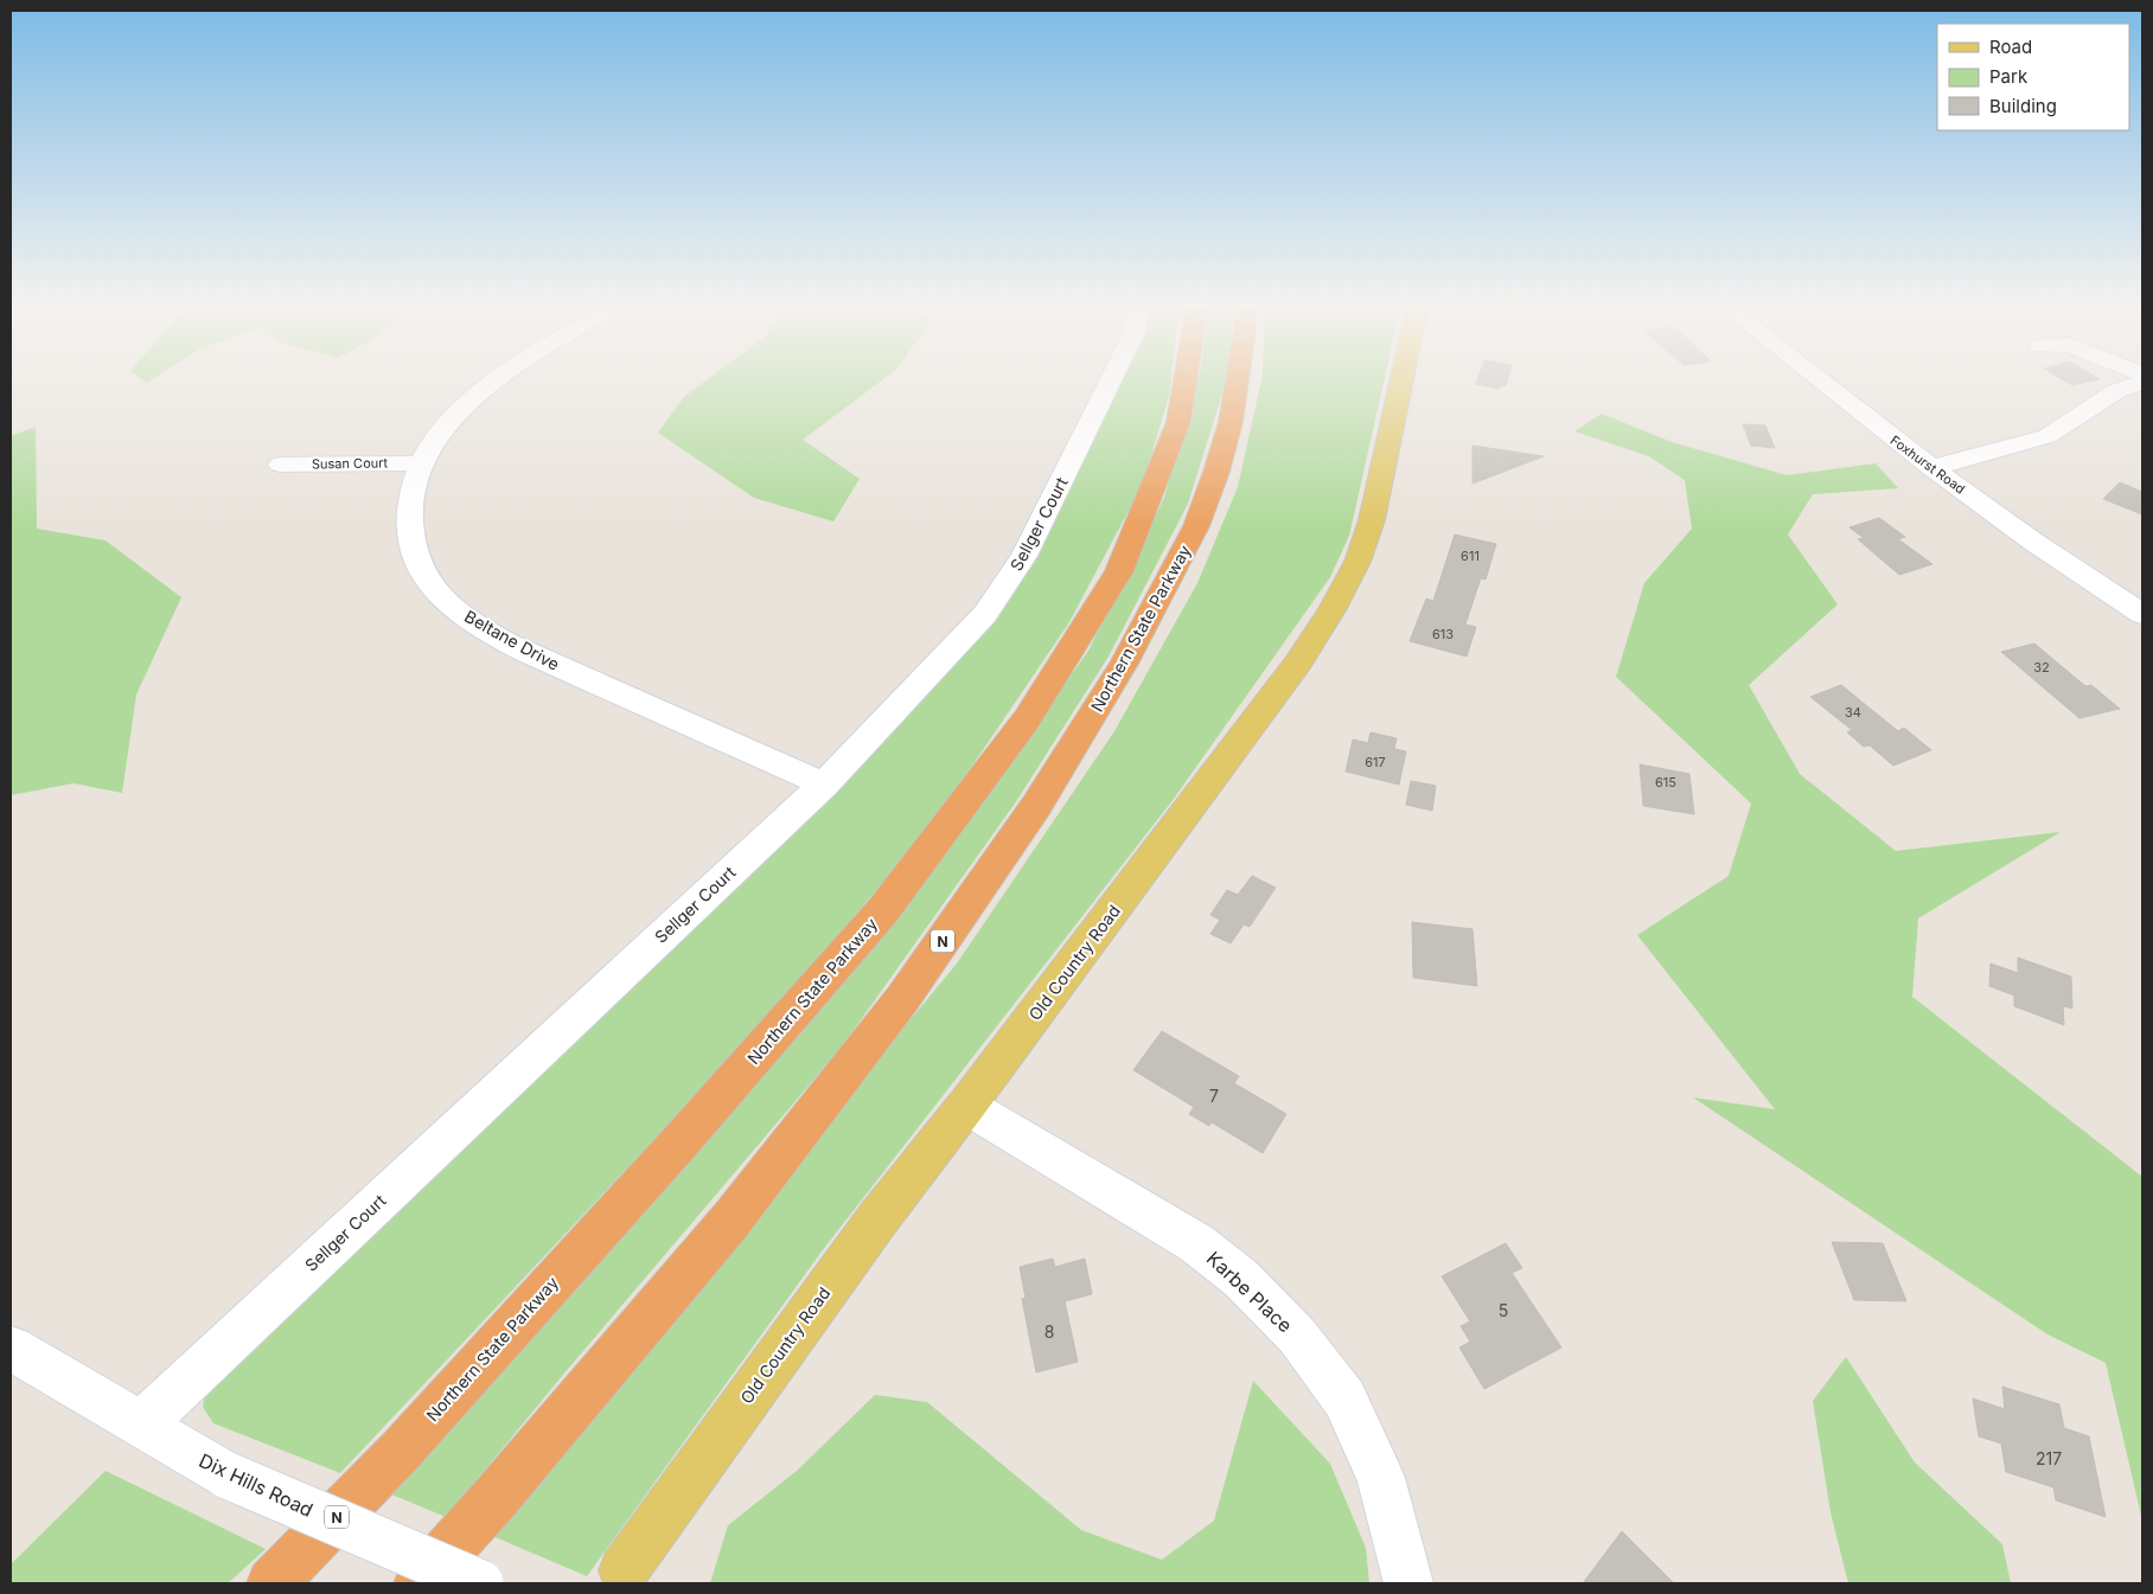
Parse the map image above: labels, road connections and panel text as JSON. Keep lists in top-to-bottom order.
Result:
{
  "streets": {
    "highway": ["Northern State Parkway", "N"],
    "main road": ["Old Country Road"],
    "street": [
      "Susan Court",
      "Foxhurst Road",
      "Sellger Court",
      "Beltane Drive",
      "Karbe Place",
      "Dix Hills Road"
    ]
  },
  "crossings": [
    ["Susan Court", "Beltane Drive"],
    ["Sellger Court", "Beltane Drive"],
    ["Sellger Court", "Dix Hills Road"],
    ["Old Country Road", "Karbe Place"]
  ],
  "house_numbers": [
    "611",
    "613",
    "32",
    "34",
    "617",
    "615",
    "7",
    "5",
    "8",
    "217"
  ],
  "legend": ["Road", "Park", "Building"]
}
